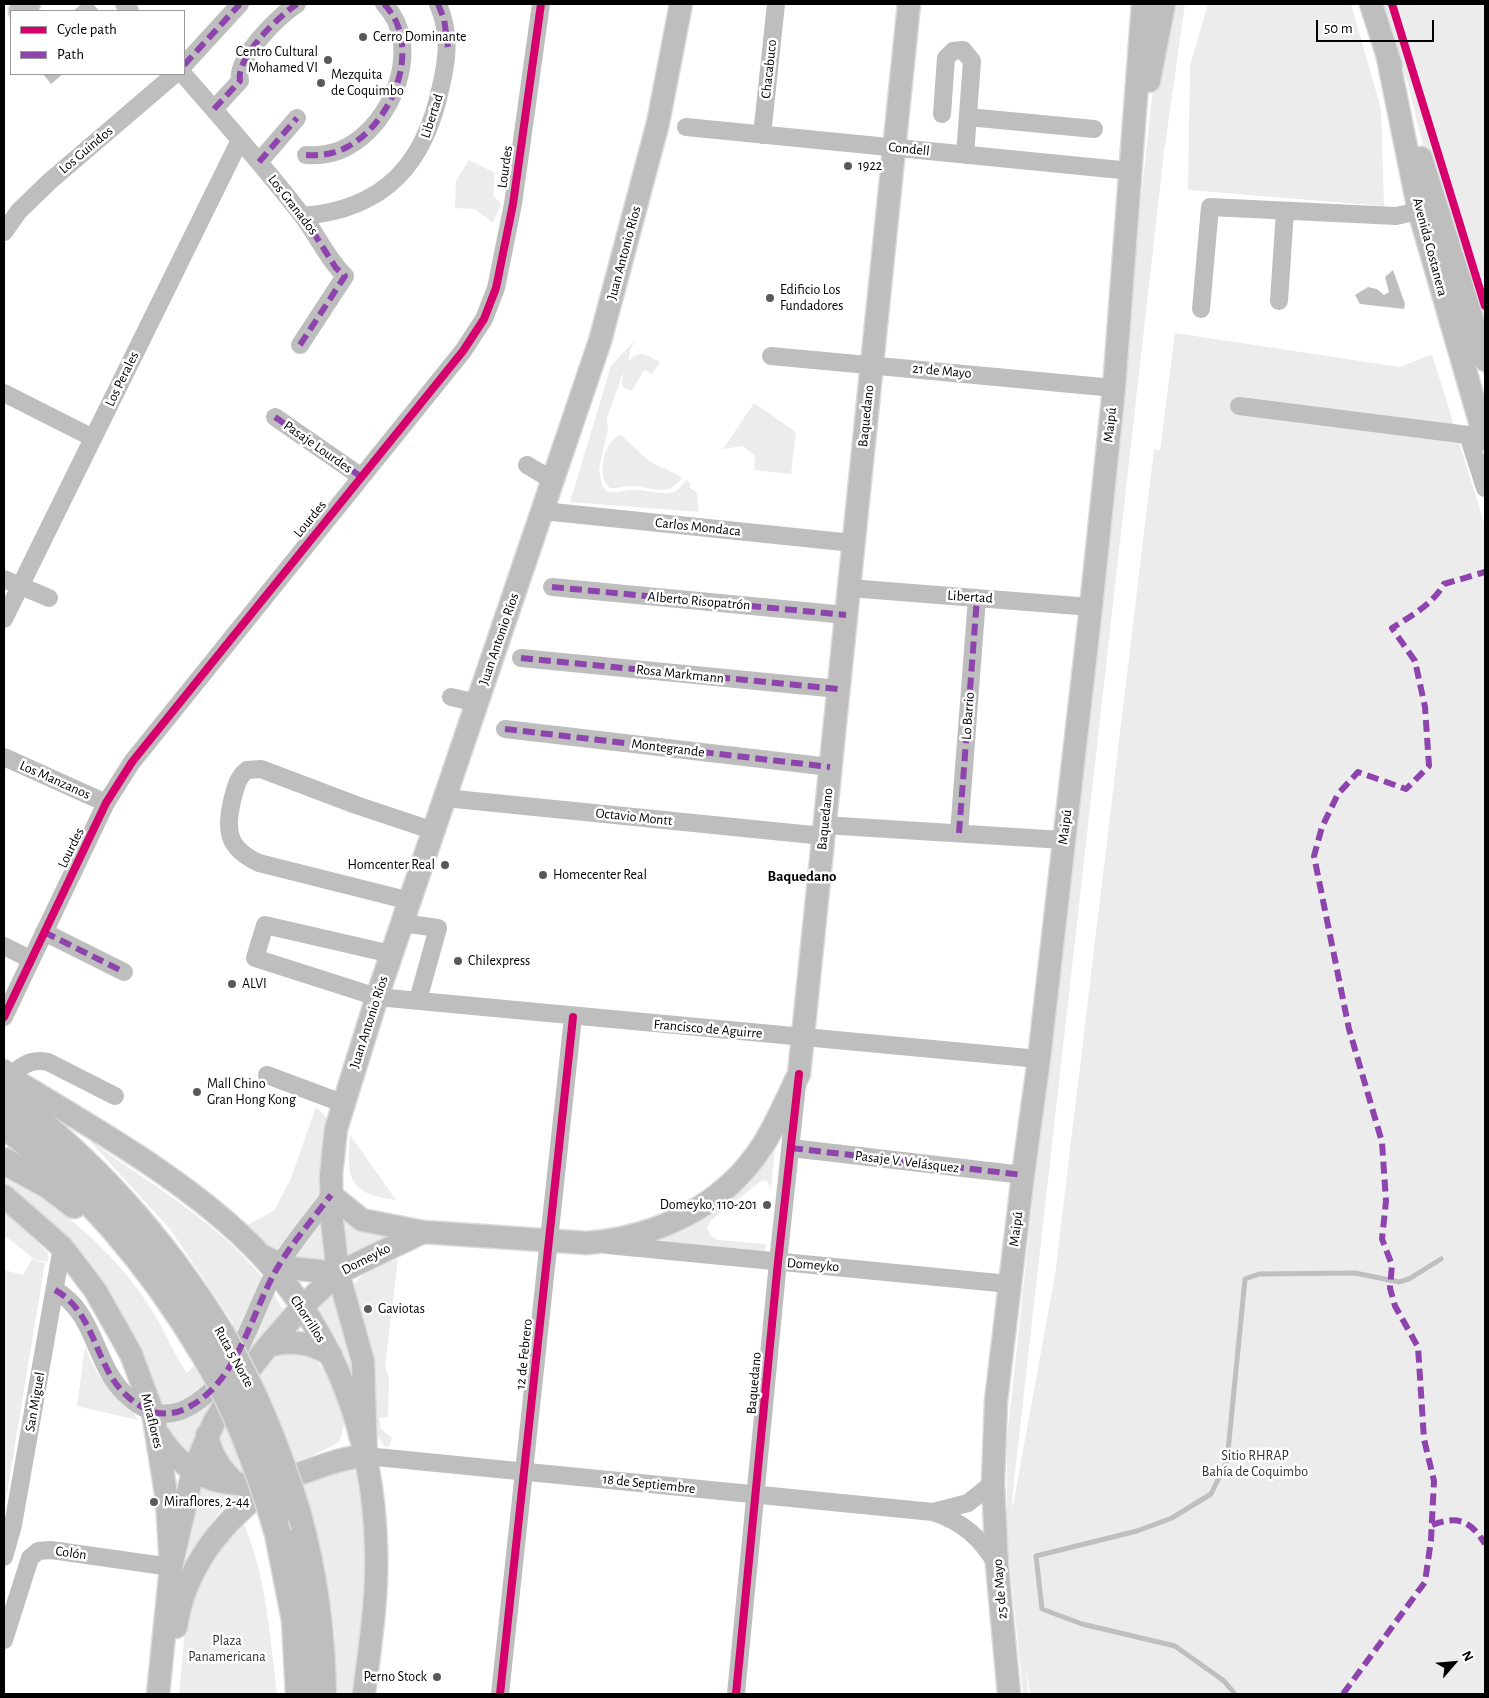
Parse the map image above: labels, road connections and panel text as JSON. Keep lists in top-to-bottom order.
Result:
{
  "streets": {
    "highway": ["Ruta 5 Norte"],
    "main road": [
      "Avenida Costanera",
      "Juan Antonio Ríos",
      "Baquedano",
      "Maipú",
      "Domeyko",
      "Chorrillos",
      "Miraflores",
      "25 de Mayo"
    ],
    "street": [
      "Chacabuco",
      "Libertad",
      "Condell",
      "Los Guindos",
      "Lourdes",
      "Los Granados",
      "21 de Mayo",
      "Los Perales",
      "Pasaje Lourdes",
      "Carlos Mondaca",
      "Alberto Risopatrón",
      "Rosa Markmann",
      "Lo Barrio",
      "Montegrande",
      "Los Manzanos",
      "Octavio Montt",
      "Francisco de Aguirre",
      "Pasaje V. Velásquez",
      "12 de Febrero",
      "San Miguel",
      "18 de Septiembre",
      "Colón"
    ]
  },
  "crossings": [
    ["Chacabuco", "Condell"],
    ["Libertad", "Los Granados"],
    ["Libertad", "Baquedano"],
    ["Libertad", "Maipú"],
    ["Libertad", "Lo Barrio"],
    ["Condell", "Baquedano"],
    ["Condell", "Maipú"],
    ["Lourdes", "Pasaje Lourdes"],
    ["Lourdes", "Los Manzanos"],
    ["Los Granados", "Los Perales"],
    ["Juan Antonio Ríos", "Carlos Mondaca"],
    ["Juan Antonio Ríos", "Octavio Montt"],
    ["Juan Antonio Ríos", "Francisco de Aguirre"],
    ["Juan Antonio Ríos", "Domeyko"],
    ["Juan Antonio Ríos", "Chorrillos"],
    ["Juan Antonio Ríos", "18 de Septiembre"],
    ["21 de Mayo", "Baquedano"],
    ["21 de Mayo", "Maipú"],
    ["Baquedano", "Carlos Mondaca"],
    ["Baquedano", "Alberto Risopatrón"],
    ["Baquedano", "Rosa Markmann"],
    ["Baquedano", "Montegrande"],
    ["Baquedano", "Octavio Montt"],
    ["Baquedano", "Francisco de Aguirre"],
    ["Baquedano", "Pasaje V. Velásquez"],
    ["Baquedano", "Domeyko"],
    ["Baquedano", "18 de Septiembre"],
    ["Maipú", "Francisco de Aguirre"],
    ["Maipú", "Pasaje V. Velásquez"],
    ["Maipú", "Domeyko"],
    ["Maipú", "18 de Septiembre"],
    ["Maipú", "25 de Mayo"],
    ["Francisco de Aguirre", "12 de Febrero"],
    ["Domeyko", "Chorrillos"],
    ["Domeyko", "12 de Febrero"],
    ["Domeyko", "Miraflores"],
    ["Domeyko", "18 de Septiembre"],
    ["Domeyko", "Colón"],
    ["Chorrillos", "18 de Septiembre"],
    ["12 de Febrero", "18 de Septiembre"],
    ["San Miguel", "Miraflores"],
    ["Miraflores", "Colón"],
    ["18 de Septiembre", "25 de Mayo"]
  ],
  "districts": ["Baquedano"],
  "parks": ["Sitio RHRAP Bahía de Coquimbo", "Plaza Panamericana"],
  "places": [
    "Cerro Dominante",
    "Centro Cultural Mohamed VI",
    "Mezquita de Coquimbo",
    "1922",
    "Edificio Los Fundadores",
    "Homcenter Real",
    "Homecenter Real",
    "Chilexpress",
    "ALVI",
    "Mall Chino Gran Hong Kong",
    "Domeyko, 110-201",
    "Gaviotas",
    "Miraflores, 2-44",
    "Perno Stock"
  ],
  "legend": ["Cycle path", "Path"],
  "scale_bar": "50 m",
  "north": "top right"
}
